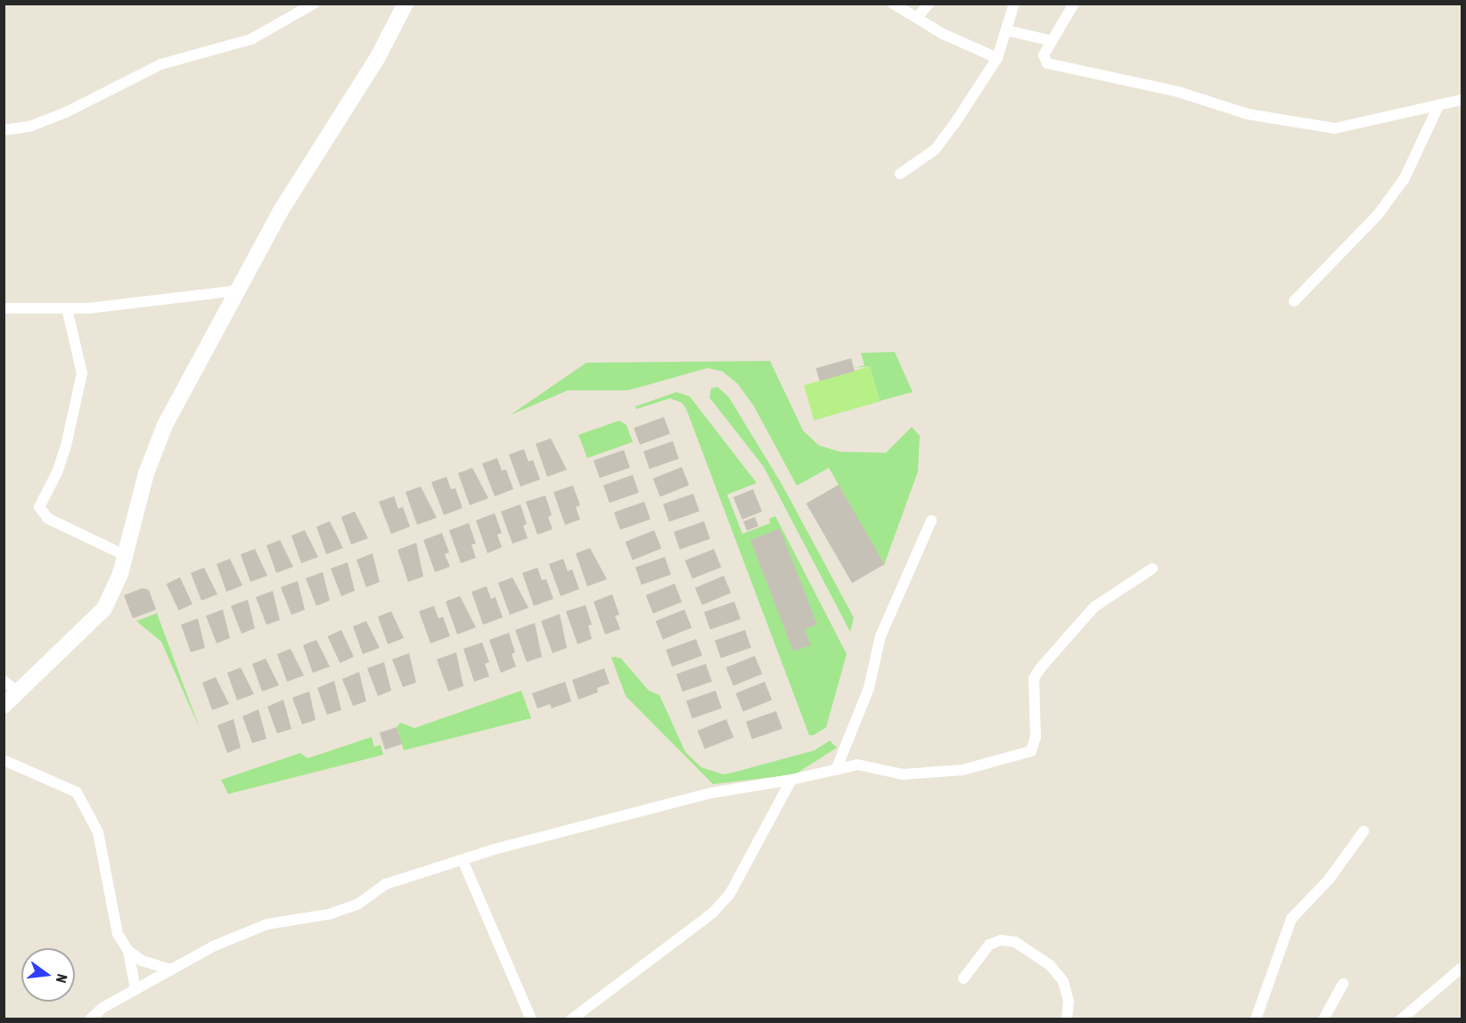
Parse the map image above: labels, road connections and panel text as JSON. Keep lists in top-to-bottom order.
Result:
{
  "north": "right"
}
